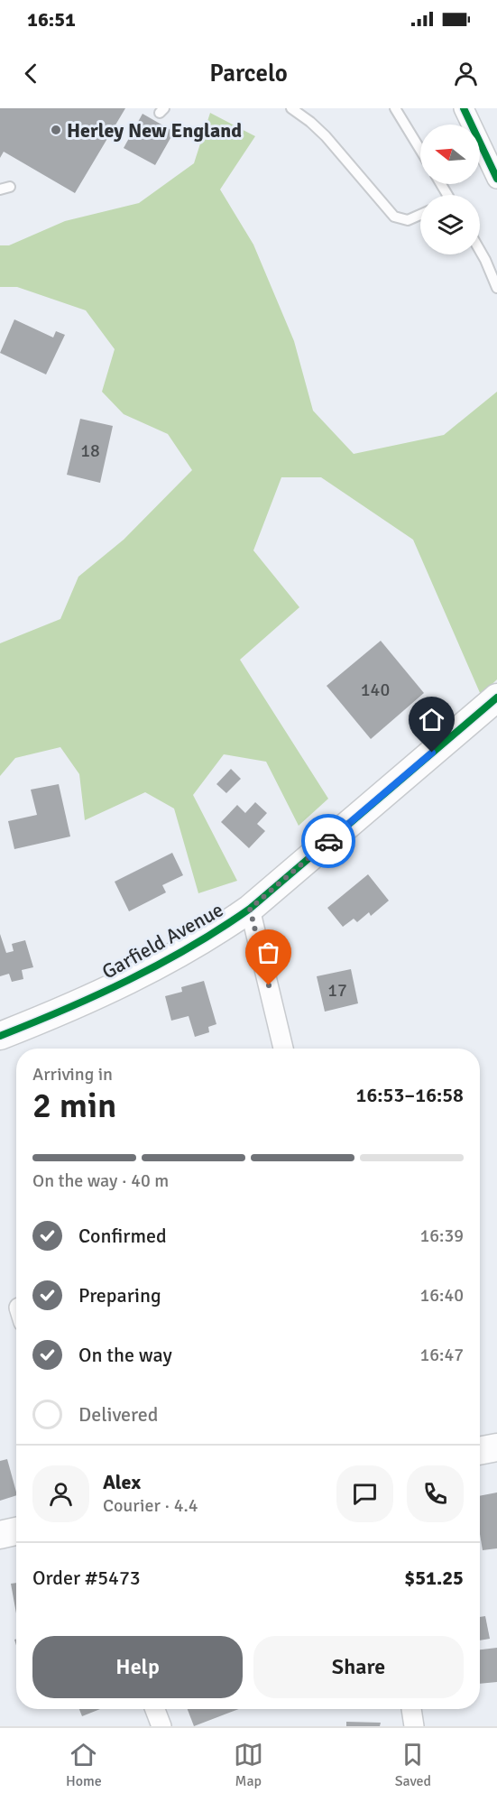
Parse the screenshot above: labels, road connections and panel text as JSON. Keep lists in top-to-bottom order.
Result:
{
  "streets": {
    "street": ["Garfield Avenue"]
  },
  "places": ["Herley New England"],
  "house_numbers": ["18", "140", "17"],
  "north": "left",
  "page": {
    "status": "16:51",
    "header": "Parcelo",
    "heading": ["2 min", "Arriving in", "16:53–16:58"],
    "panel": [
      "Alex",
      "Courier · 4.4",
      "Order #5473",
      "$51.25"
    ],
    "bar": "On the way · 40 m",
    "list": [
      ["Confirmed", "16:39"],
      ["Preparing", "16:40"],
      ["On the way", "16:47"],
      "Delivered"
    ],
    "buttons": ["Help", "Share"],
    "tabs": ["Home", "Map", "Saved"]
  }
}
